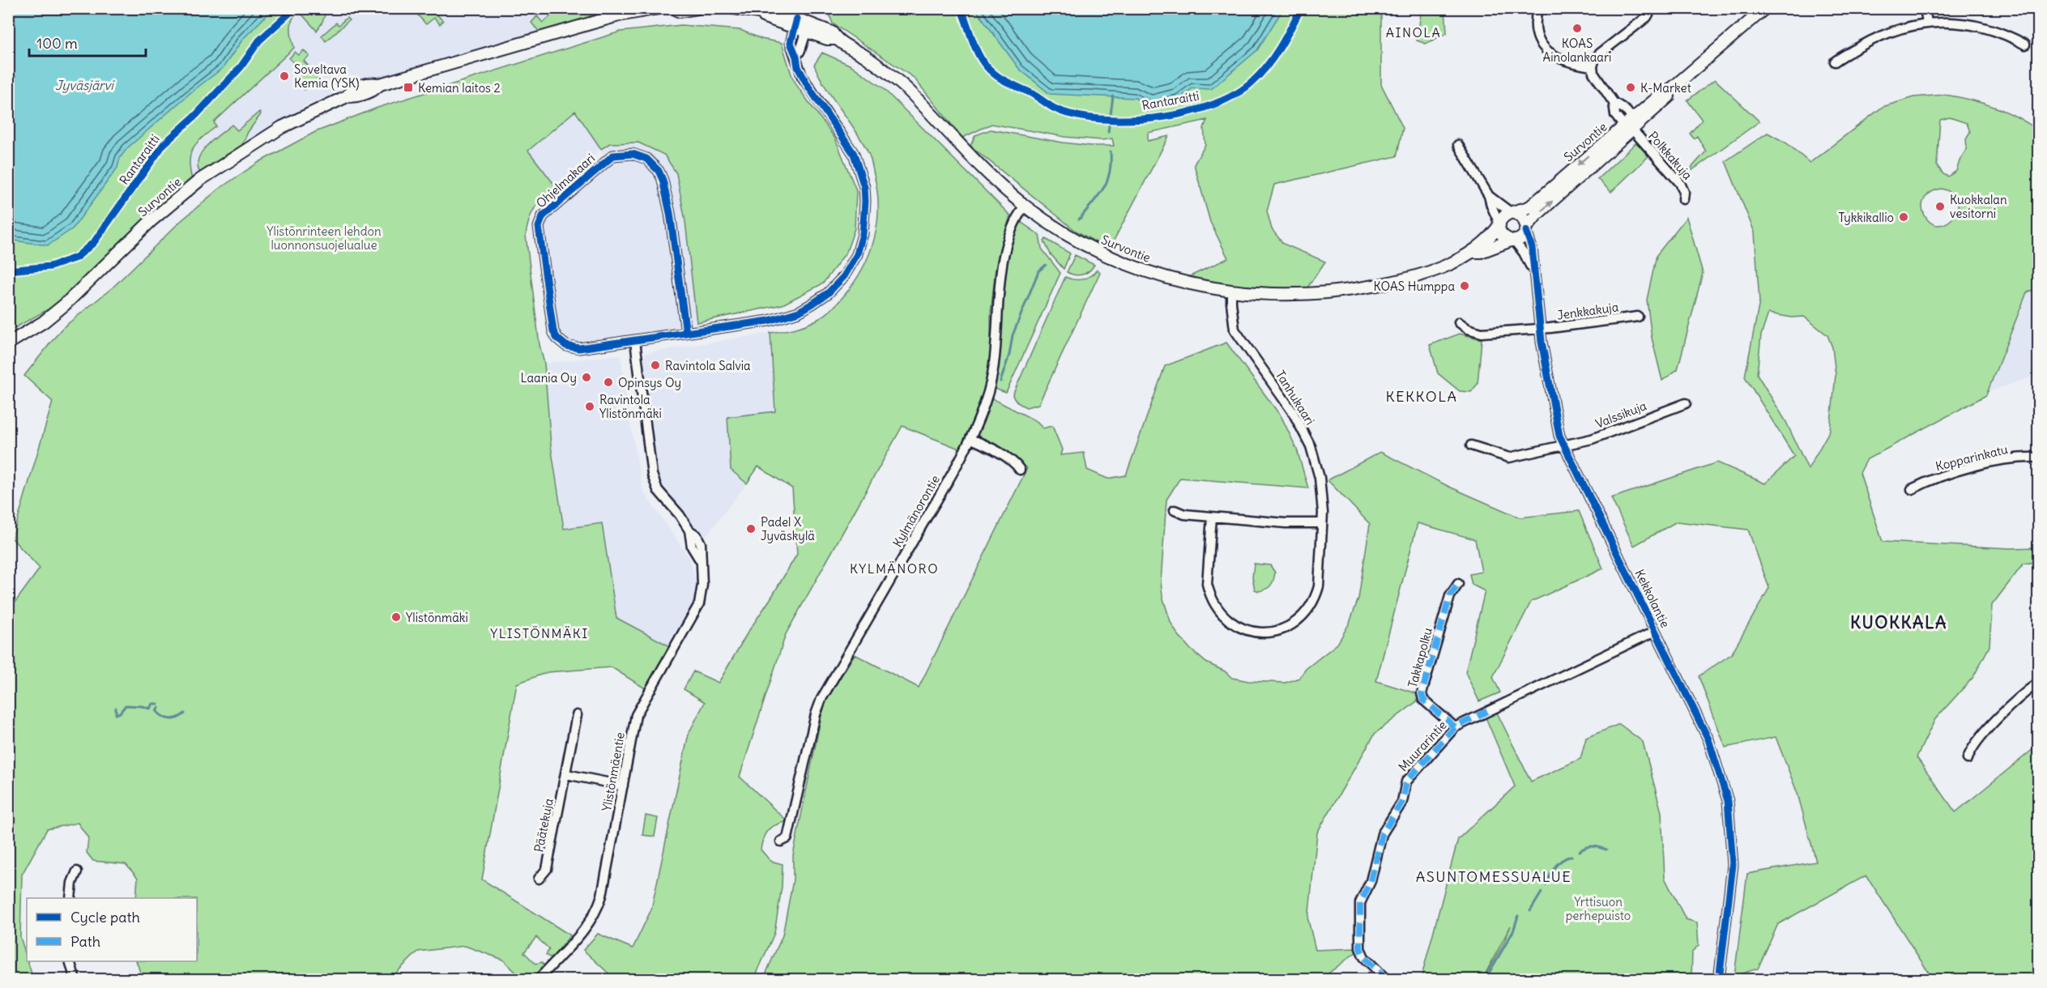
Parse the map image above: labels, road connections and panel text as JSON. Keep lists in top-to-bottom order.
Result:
{
  "streets": {
    "main road": ["Survontie"],
    "street": [
      "Polkkakuja",
      "Ohjelmakaari",
      "Jenkkakuja",
      "Tanhukaari",
      "Valssikuja",
      "Kopparinkatu",
      "Kylmänorontie",
      "Kekkolantie",
      "Takkapolku",
      "Muurarintie",
      "Ylistönmäentie",
      "Päätekuja"
    ],
    "cycle path": ["Rantaraitti"]
  },
  "crossings": [
    ["Survontie", "Polkkakuja"],
    ["Survontie", "Ohjelmakaari"],
    ["Survontie", "Tanhukaari"],
    ["Survontie", "Kylmänorontie"],
    ["Survontie", "Kekkolantie"],
    ["Ohjelmakaari", "Ylistönmäentie"],
    ["Jenkkakuja", "Kekkolantie"],
    ["Valssikuja", "Kekkolantie"],
    ["Kekkolantie", "Muurarintie"],
    ["Takkapolku", "Muurarintie"]
  ],
  "districts": [
    "AINOLA",
    "KEKKOLA",
    "KYLMÄNORO",
    "KUOKKALA",
    "YLISTÖNMÄKI",
    "ASUNTOMESSUALUE"
  ],
  "water": ["Jyväsjärvi"],
  "parks": ["Ylistönrinteen lehdon luonnonsuojelualue", "Yrttisuon perhepuisto"],
  "places": {
    "other": [
      "KOAS Ainolankaari",
      "Soveltava Kemia (YSK)",
      "K-Market",
      "Kuokkalan vesitorni",
      "Tykkikallio",
      "KOAS Humppa",
      "Ravintola Salvia",
      "Laania Oy",
      "Opinsys Oy",
      "Ravintola Ylistönmäki",
      "Padel X Jyväskylä",
      "Ylistönmäki"
    ],
    "transit": ["Kemian laitos 2"]
  },
  "legend": ["Cycle path", "Path"],
  "scale_bar": "100 m"
}
